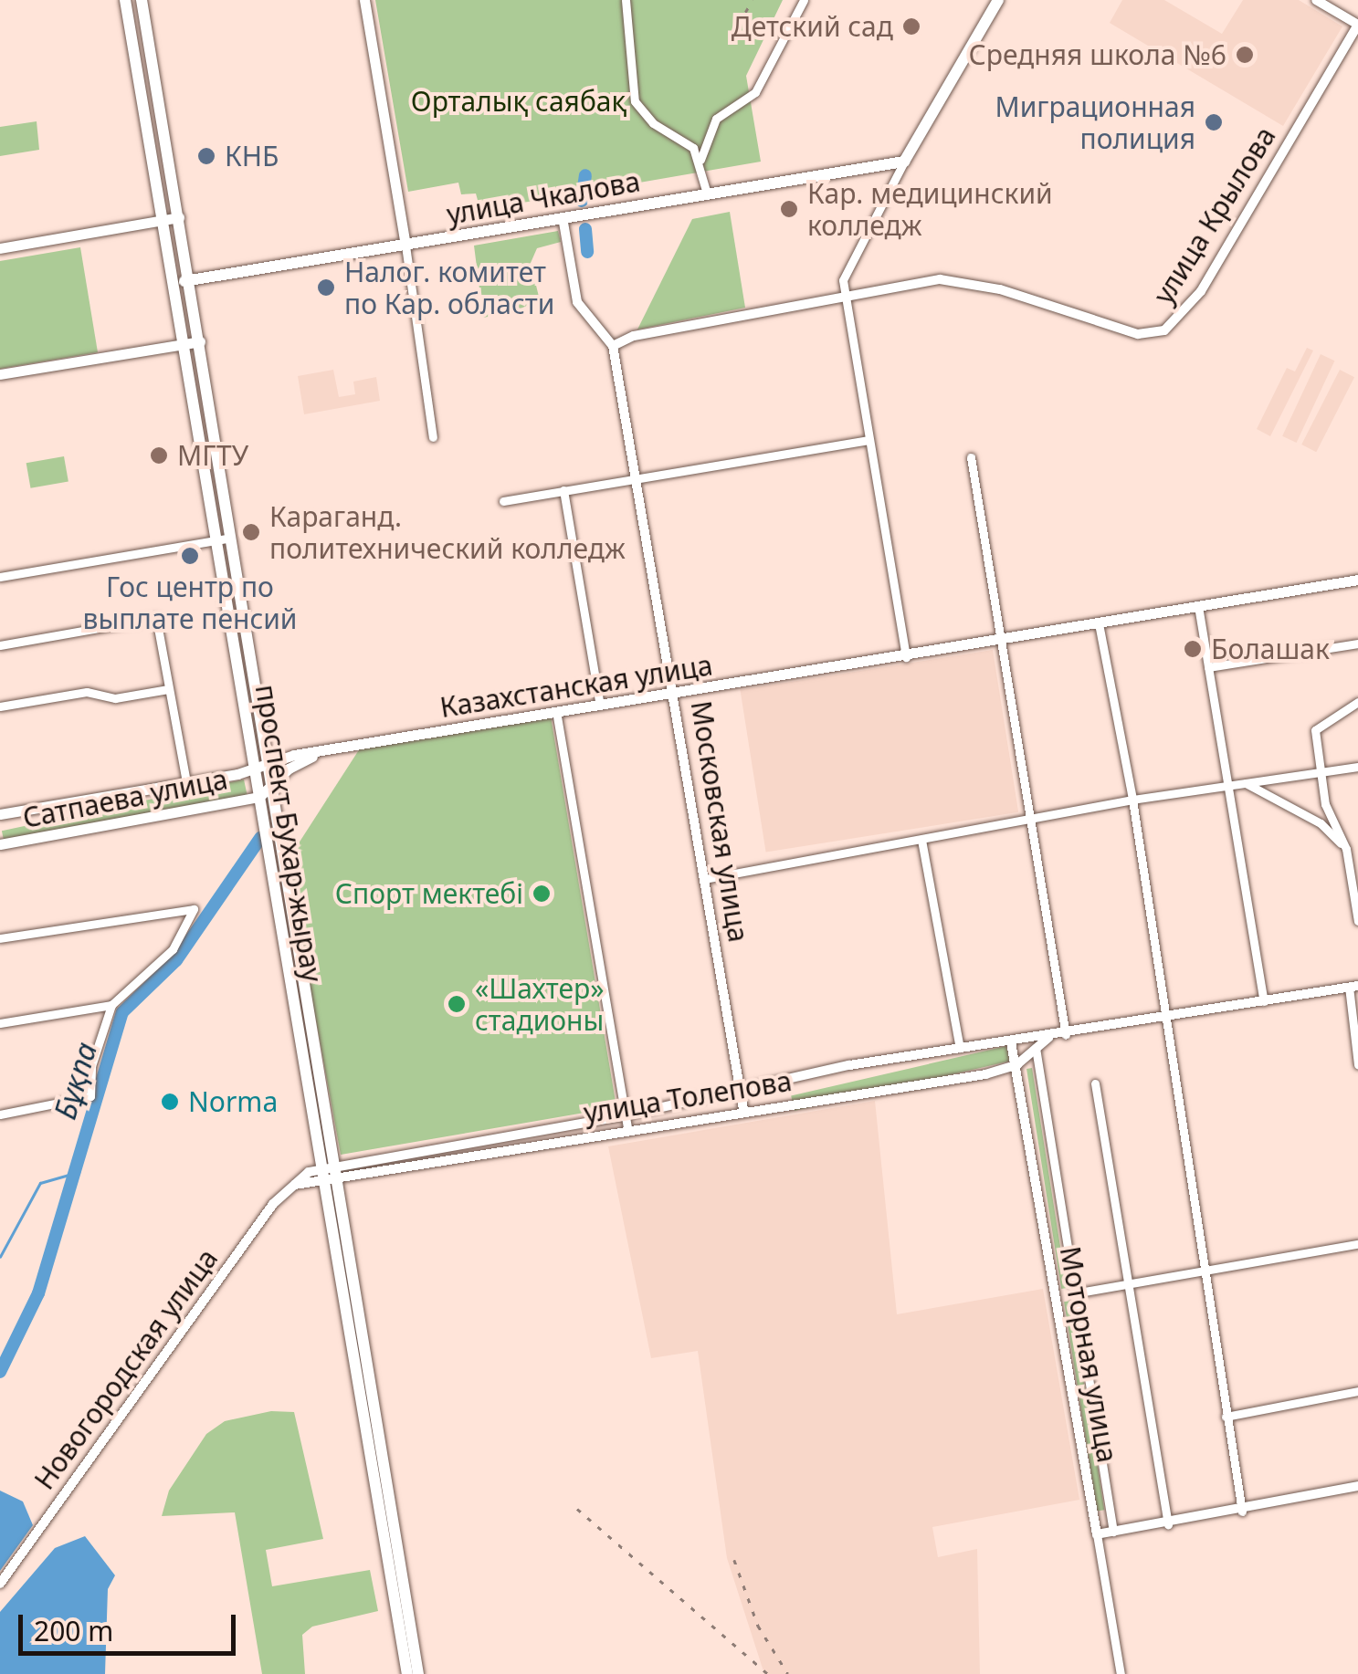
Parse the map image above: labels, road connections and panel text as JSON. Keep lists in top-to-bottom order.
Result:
{
  "streets": {
    "main road": [
      "улица Чкалова",
      "Казахстанская улица",
      "Сатпаева улица",
      "проспект Бухар-жырау"
    ],
    "street": [
      "улица Крылова",
      "Московская улица",
      "улица Толепова",
      "Моторная улица",
      "Новогородская улица"
    ]
  },
  "crossings": [
    ["улица Чкалова", "проспект Бухар-жырау"],
    ["улица Крылова", "Московская улица"],
    ["Казахстанская улица", "Сатпаева улица"],
    ["Казахстанская улица", "Московская улица"],
    ["Казахстанская улица", "проспект Бухар-жырау"],
    ["Сатпаева улица", "проспект Бухар-жырау"],
    ["Московская улица", "улица Толепова"],
    ["проспект Бухар-жырау", "улица Толепова"],
    ["проспект Бухар-жырау", "Новогородская улица"],
    ["улица Толепова", "Моторная улица"],
    ["улица Толепова", "Новогородская улица"]
  ],
  "water": ["Бұқпа"],
  "parks": ["Орталық саябақ"],
  "places": [
    "Детский сад",
    "Средняя школа №6",
    "Миграционная полиция",
    "КНБ",
    "Кар. медицинский колледж",
    "Налог. комитет по Кар. области",
    "МГТУ",
    "Караганд. политехнический колледж",
    "Гос центр по выплате пенсий",
    "Болашак",
    "Спорт мектебі",
    "«Шахтер» стадионы",
    "Norma"
  ],
  "scale_bar": "200 m"
}
